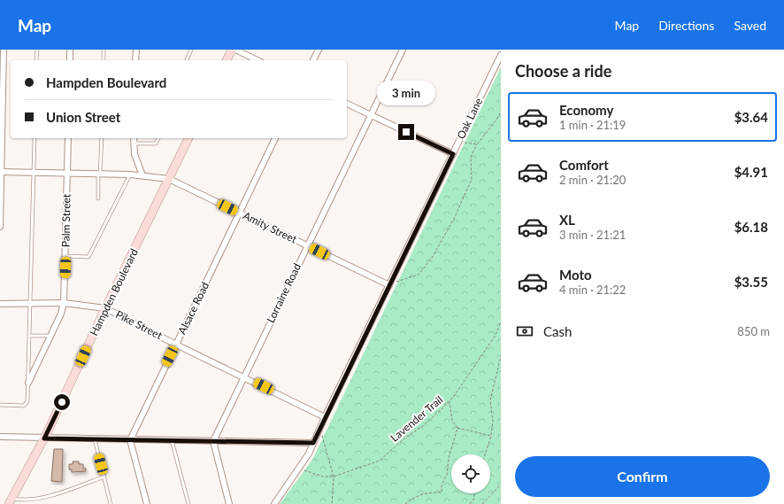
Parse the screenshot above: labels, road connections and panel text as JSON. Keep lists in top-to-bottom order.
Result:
{
  "streets": {
    "main road": ["Hampden Boulevard"],
    "street": [
      "Oak Lane",
      "Palm Street",
      "Amity Street",
      "Lorraine Road",
      "Alsace Road",
      "Pike Street"
    ],
    "path": ["Lavender Trail"]
  },
  "crossings": [
    ["Oak Lane", "Amity Street"],
    ["Oak Lane", "Pike Street"],
    ["Palm Street", "Amity Street"],
    ["Palm Street", "Pike Street"],
    ["Amity Street", "Hampden Boulevard"],
    ["Amity Street", "Lorraine Road"],
    ["Amity Street", "Alsace Road"],
    ["Hampden Boulevard", "Pike Street"],
    ["Lorraine Road", "Pike Street"],
    ["Alsace Road", "Pike Street"]
  ],
  "page": {
    "header": "Map",
    "nav": ["Map", "Directions", "Saved"],
    "heading": "Choose a ride",
    "banner": ["Hampden Boulevard", "Union Street"],
    "bubble": "3 min",
    "list": [
      {
        "name": "Economy",
        "note": "1 min · 21:19",
        "value": "$3.64"
      },
      {
        "name": "Comfort",
        "note": "2 min · 21:20",
        "value": "$4.91"
      },
      {
        "name": "XL",
        "note": "3 min · 21:21",
        "value": "$6.18"
      },
      {
        "name": "Moto",
        "note": "4 min · 21:22",
        "value": "$3.55"
      }
    ],
    "pay": ["Cash", "850 m"],
    "buttons": "Confirm"
  }
}
